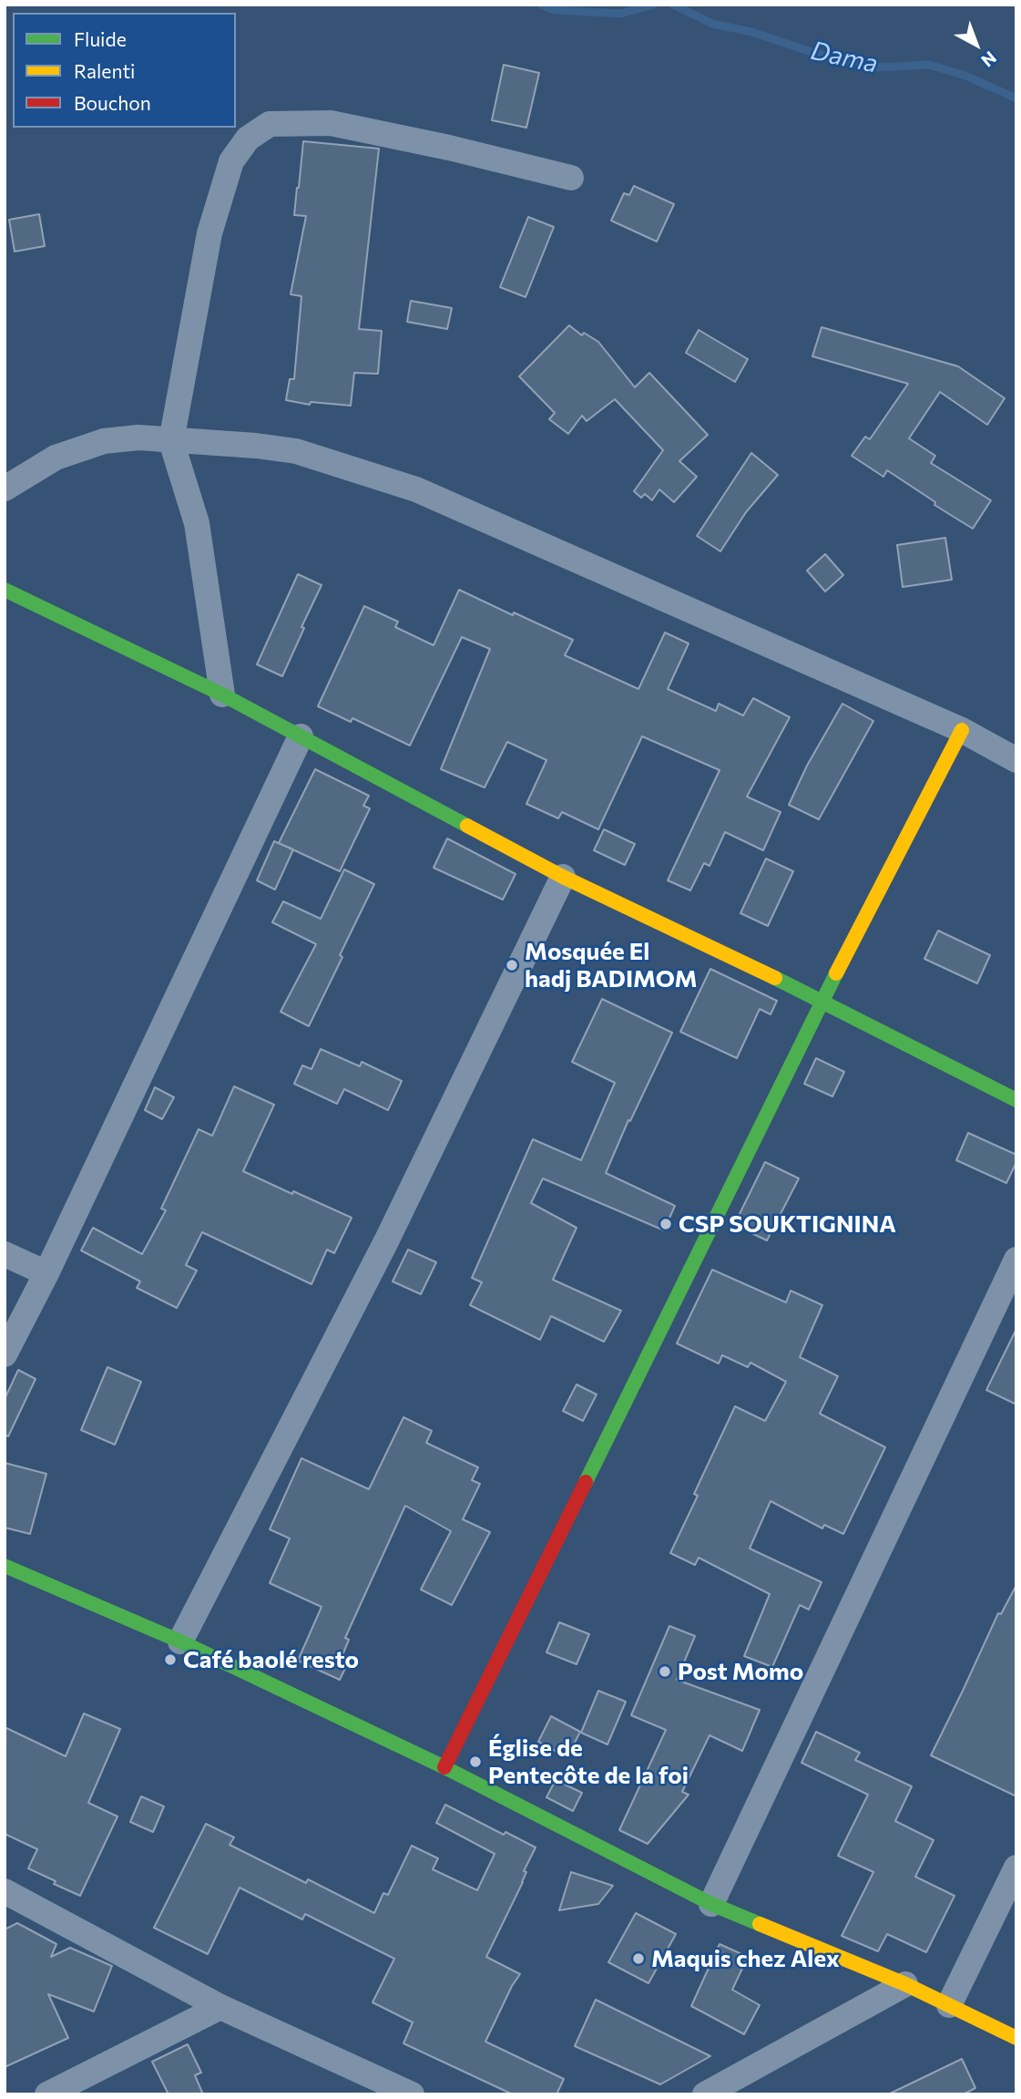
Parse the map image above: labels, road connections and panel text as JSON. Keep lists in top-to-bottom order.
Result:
{
  "water": ["Dama"],
  "places": [
    "Mosquée El hadj BADIMOM",
    "CSP SOUKTIGNINA",
    "Café baolé resto",
    "Post Momo",
    "Église de Pentecôte de la foi",
    "Maquis chez Alex"
  ],
  "legend": ["Fluide", "Ralenti", "Bouchon"],
  "north": "bottom right"
}
